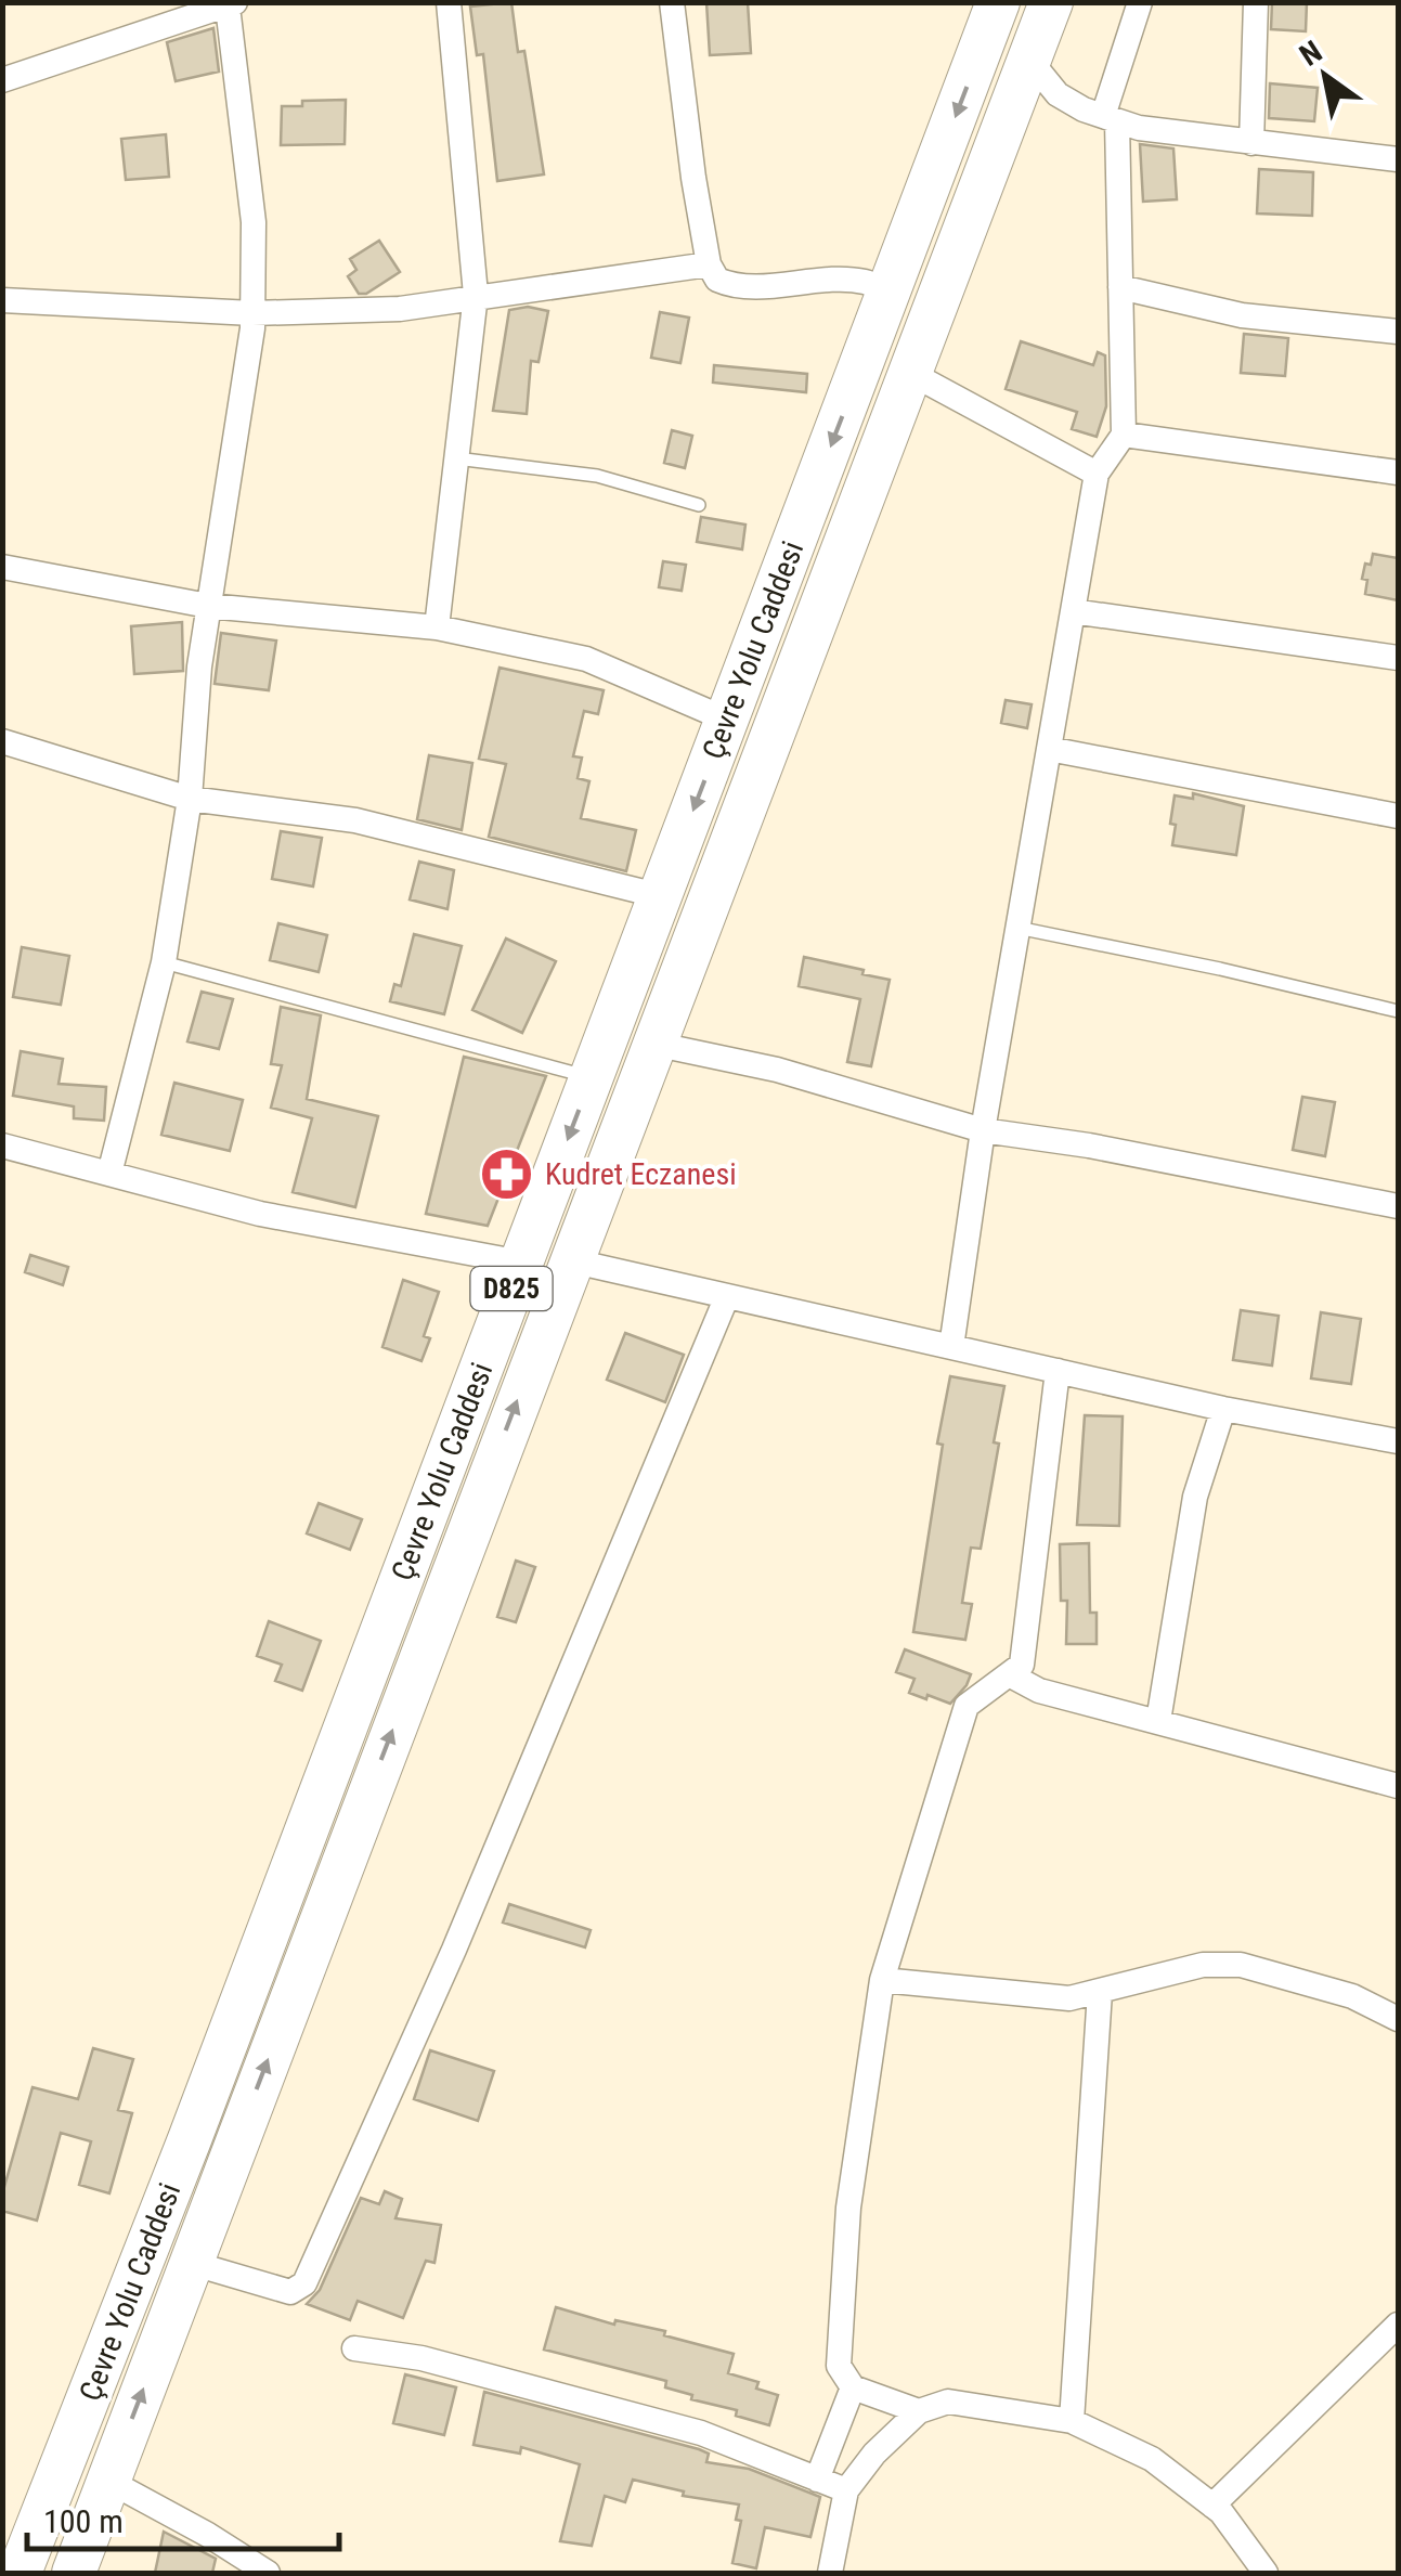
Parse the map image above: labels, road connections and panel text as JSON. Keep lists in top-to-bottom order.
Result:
{
  "streets": {
    "highway": ["Çevre Yolu Caddesi", "D825"]
  },
  "places": {
    "pharmacy": ["Kudret Eczanesi"]
  },
  "scale_bar": "100 m",
  "north": "top left"
}
